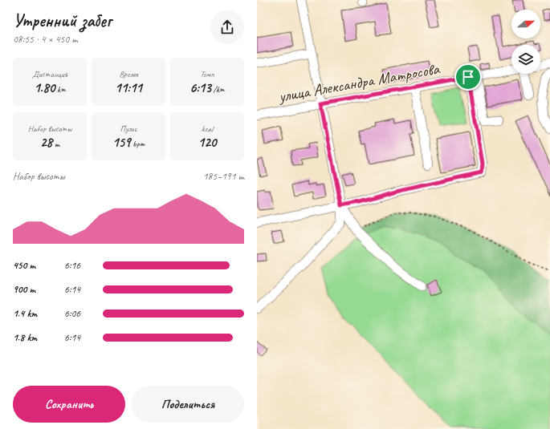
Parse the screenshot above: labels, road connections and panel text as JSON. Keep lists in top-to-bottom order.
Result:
{
  "streets": {
    "street": ["улица Александра Матросова"]
  },
  "north": "right",
  "page": {
    "heading": ["Утренний забег", "08:55 · 4 × 450 m"],
    "stats": [
      ["Дистанция", "1.80 km"],
      ["Время", "11:11"],
      ["Темп", "6:13 /km"],
      ["Набор высоты", "28 m"],
      ["Пульс", "159 bpm"],
      ["kcal", "120"]
    ],
    "chart": ["Набор высоты", "185–191 m"],
    "list": [
      {
        "name": "450 m",
        "note": "6:16"
      },
      {
        "name": "900 m",
        "note": "6:14"
      },
      {
        "name": "1.4 km",
        "note": "6:06"
      },
      {
        "name": "1.8 km",
        "note": "6:14"
      }
    ],
    "buttons": ["Сохранить", "Поделиться"]
  }
}
